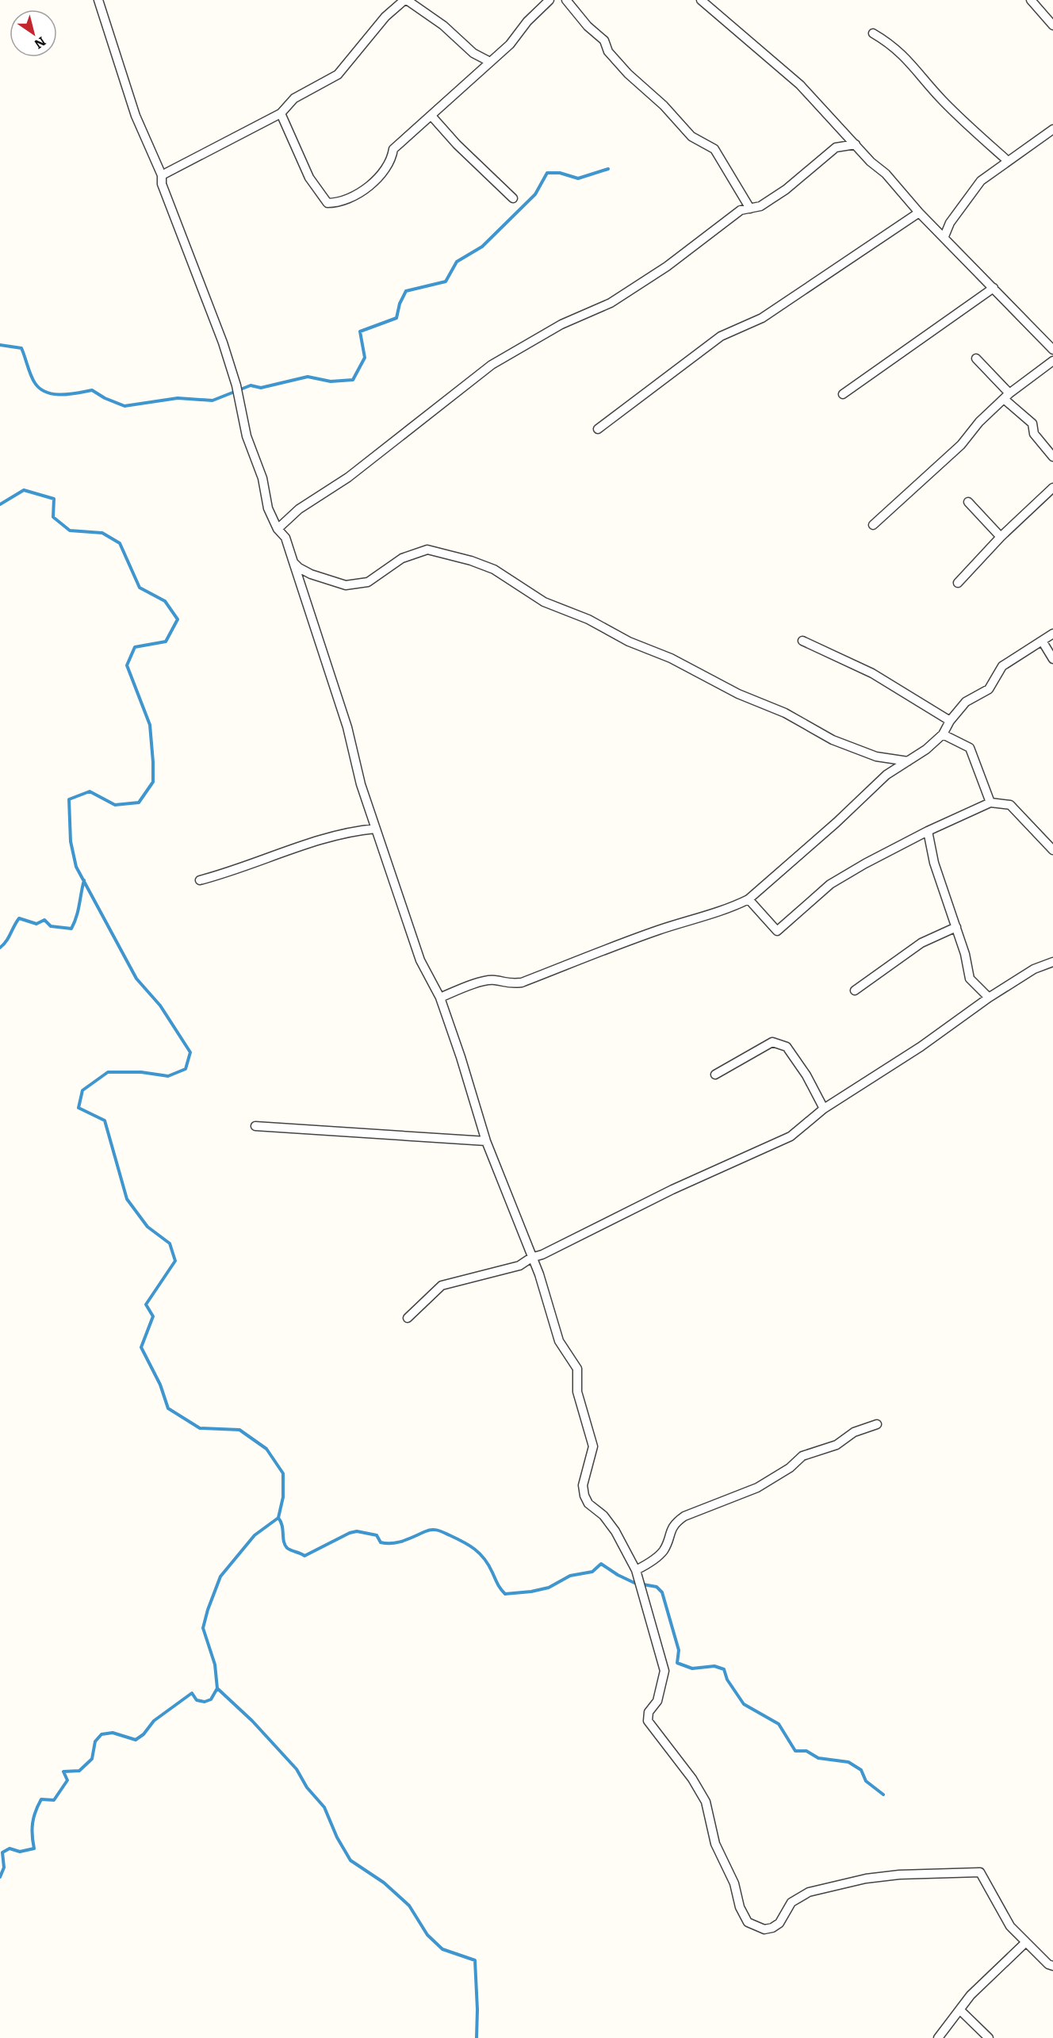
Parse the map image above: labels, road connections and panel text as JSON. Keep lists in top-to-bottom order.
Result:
{
  "north": "bottom right"
}
